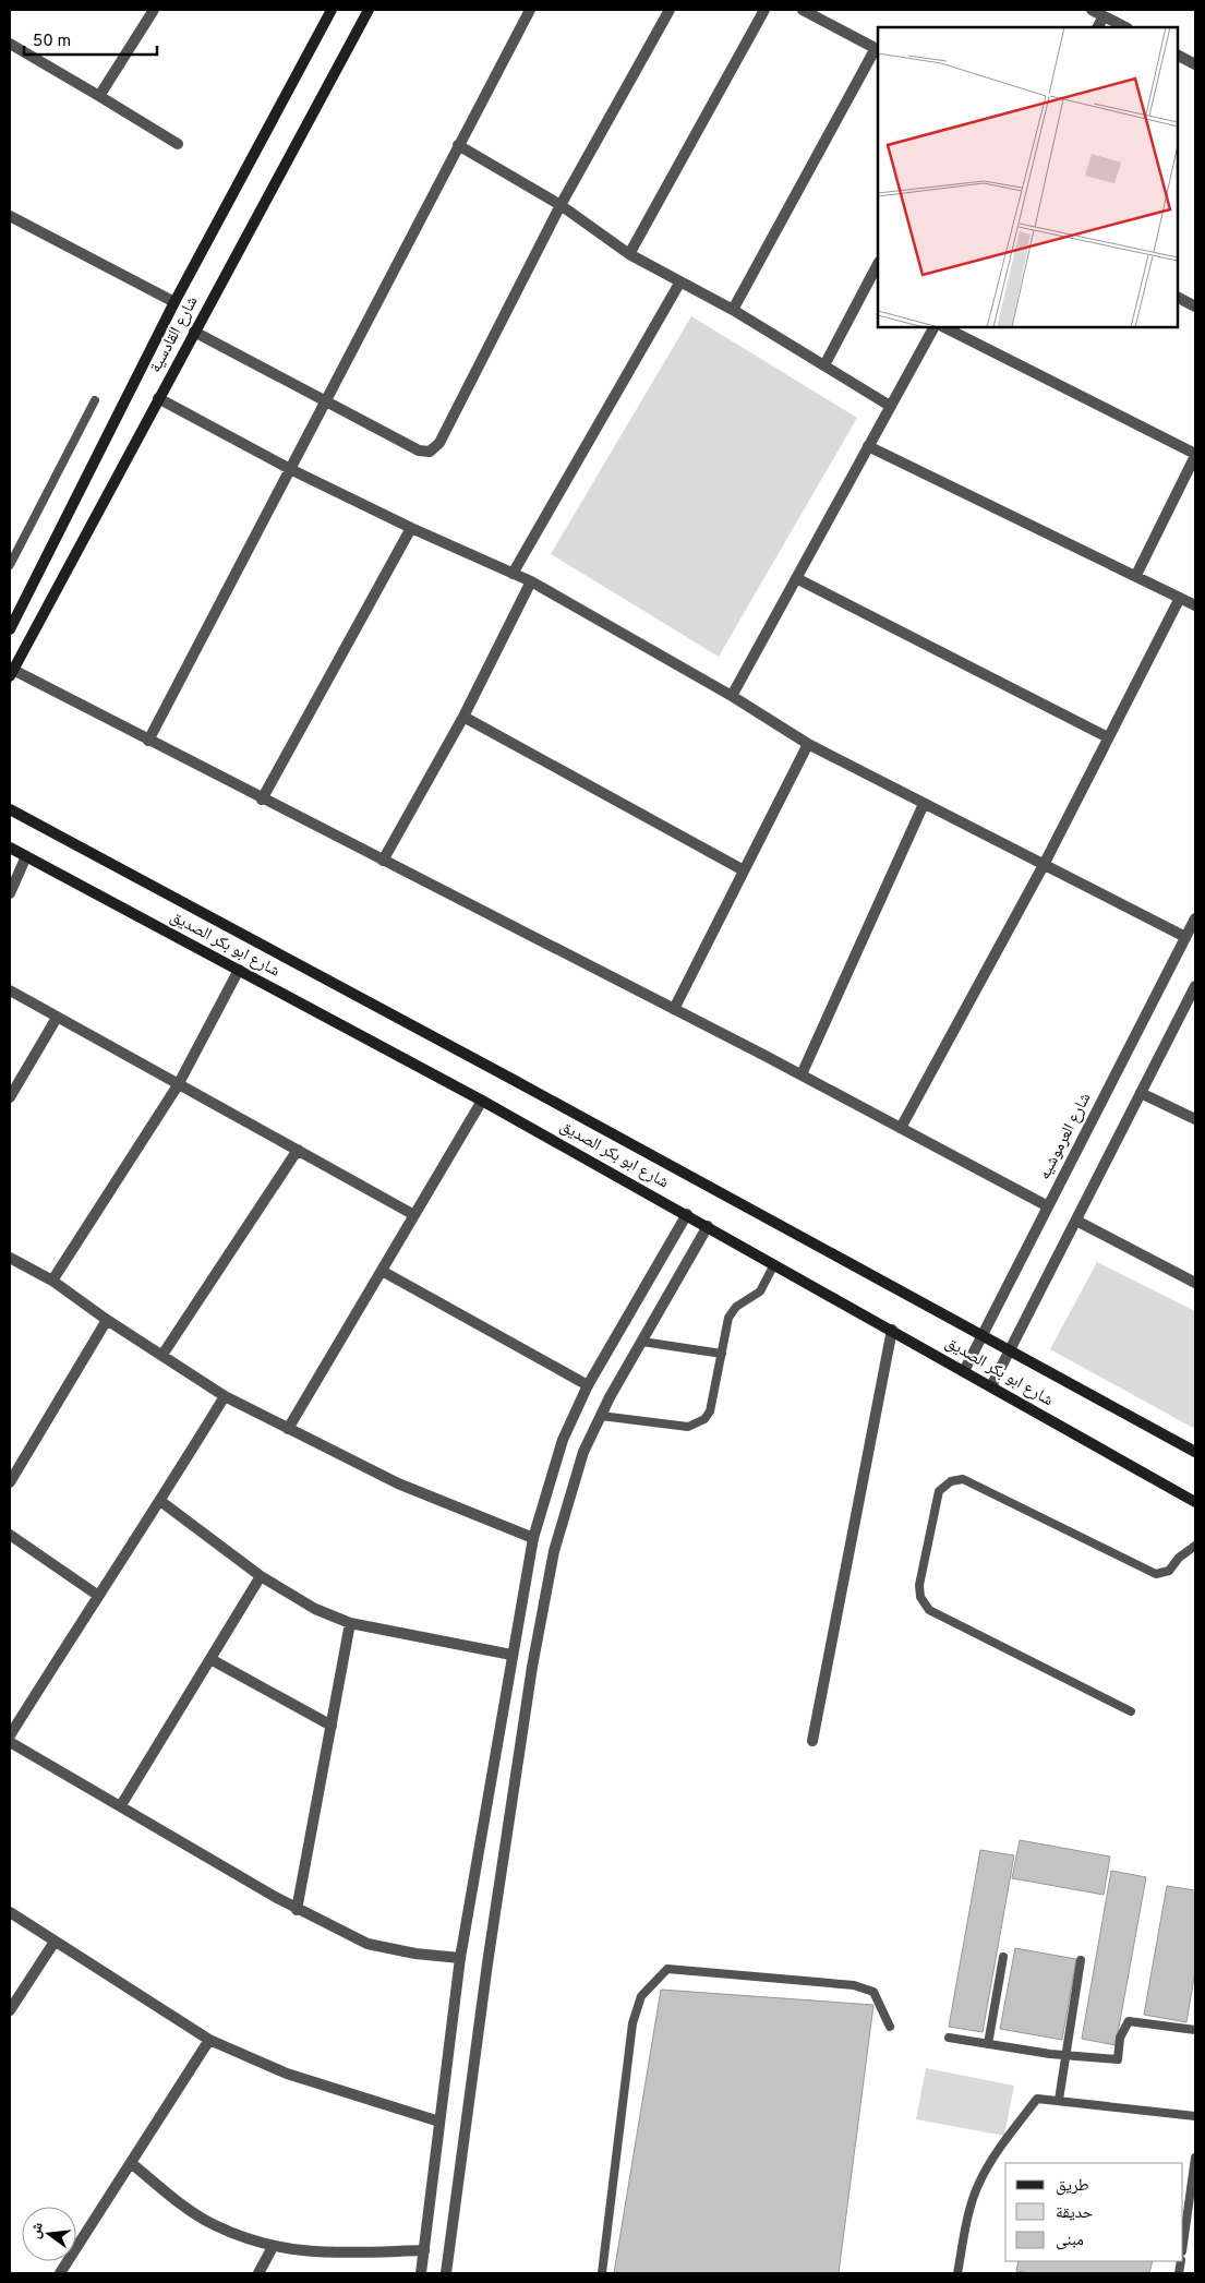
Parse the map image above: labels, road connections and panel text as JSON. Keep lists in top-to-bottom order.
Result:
{
  "streets": {
    "main road": ["شارع القادسية", "شارع ابو بكر الصديق"],
    "street": ["شارع العرموشيه"]
  },
  "crossings": [
    ["شارع ابو بكر الصديق", "شارع العرموشيه"]
  ],
  "legend": ["طريق", "حديقة", "مبنى"],
  "scale_bar": "50 m",
  "north": "left"
}
